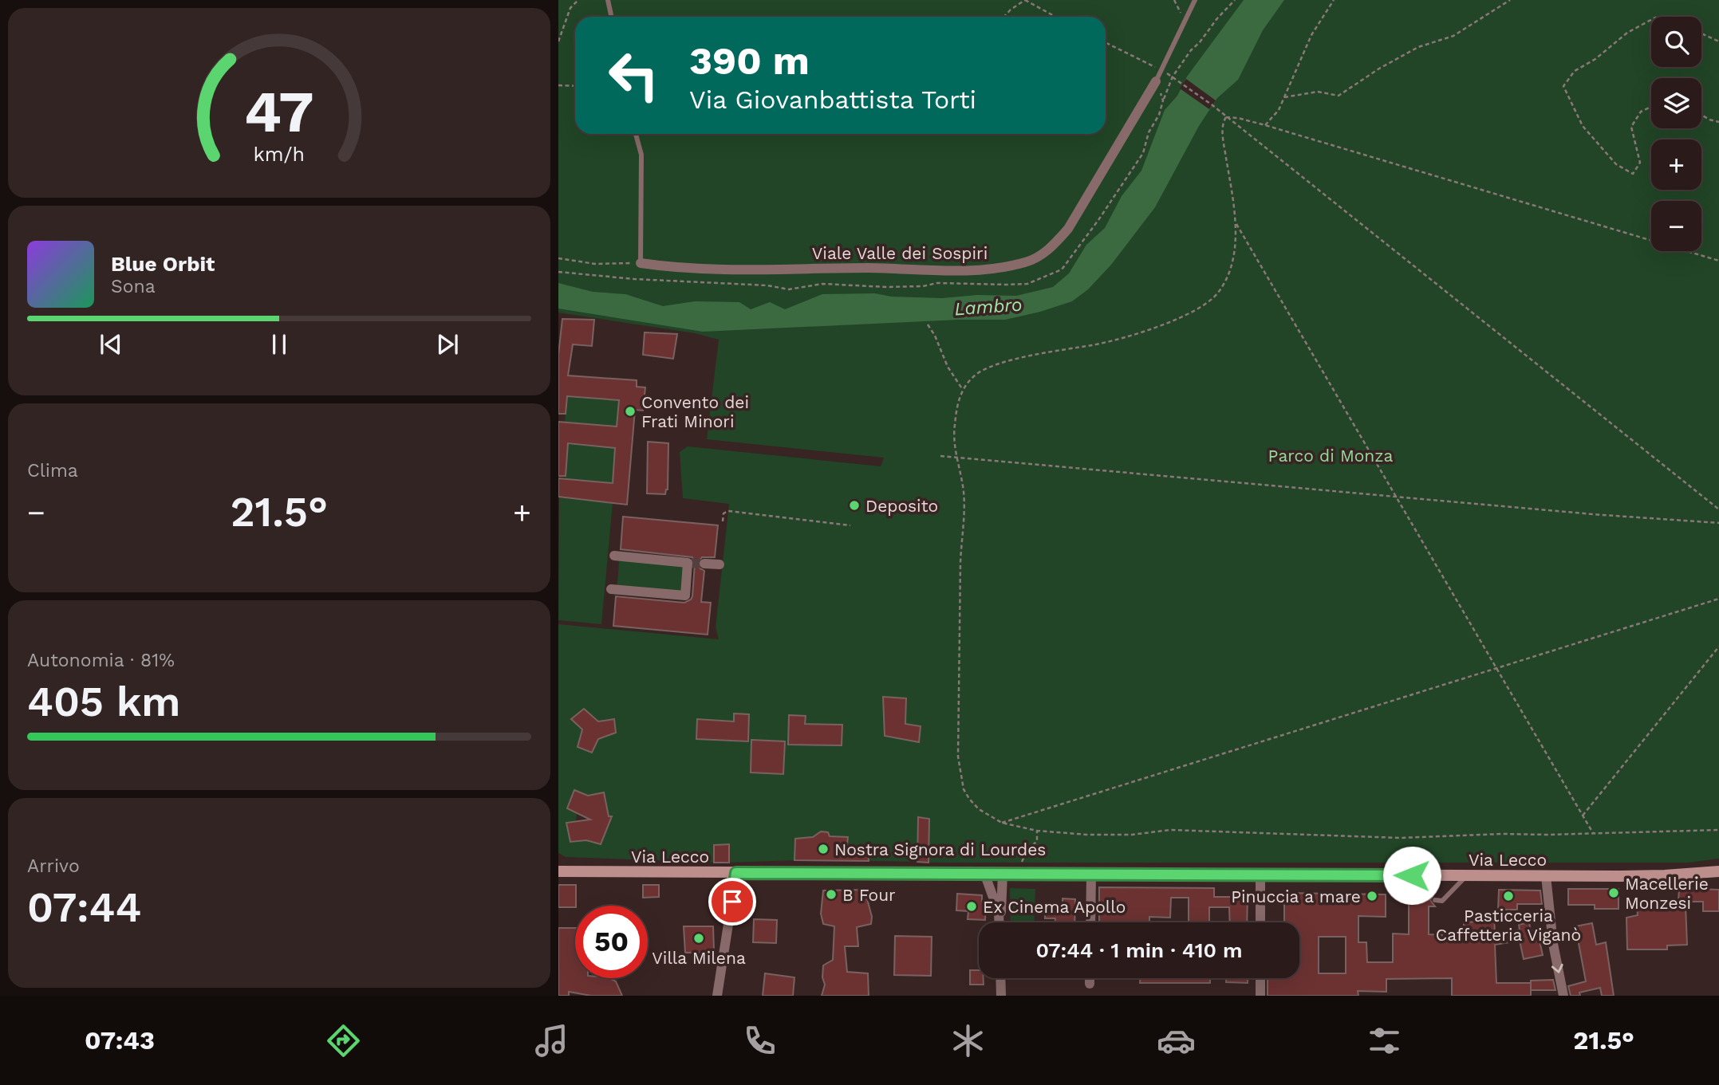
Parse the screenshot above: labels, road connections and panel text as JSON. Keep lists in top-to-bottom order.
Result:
{
  "streets": {
    "main road": ["Via Lecco"],
    "street": ["Viale Valle dei Sospiri"]
  },
  "water": ["Lambro"],
  "parks": ["Parco di Monza"],
  "places": [
    "Convento dei Frati Minori",
    "Deposito",
    "Nostra Signora di Lourdes",
    "Macellerie Monzesi",
    "B Four",
    "Pinuccia a mare",
    "Pasticceria Caffetteria Viganò",
    "Ex Cinema Apollo",
    "Villa Milena"
  ],
  "page": {
    "map_buttons": ["+", "−"],
    "turn": ["390 m", "Via Giovanbattista Torti"],
    "song": ["Blue Orbit", "Sona"],
    "tile": [
      "Clima",
      ["Autonomia · 81%", "405 km"],
      ["Arrivo", "07:44"]
    ],
    "heat": ["−", "21.5°", "+"],
    "limit": "50",
    "trip": "07:44 · 1 min · 410 m",
    "tabs": ["07:43", "21.5°"],
    "gauge": ["47", "km/h"]
  }
}
